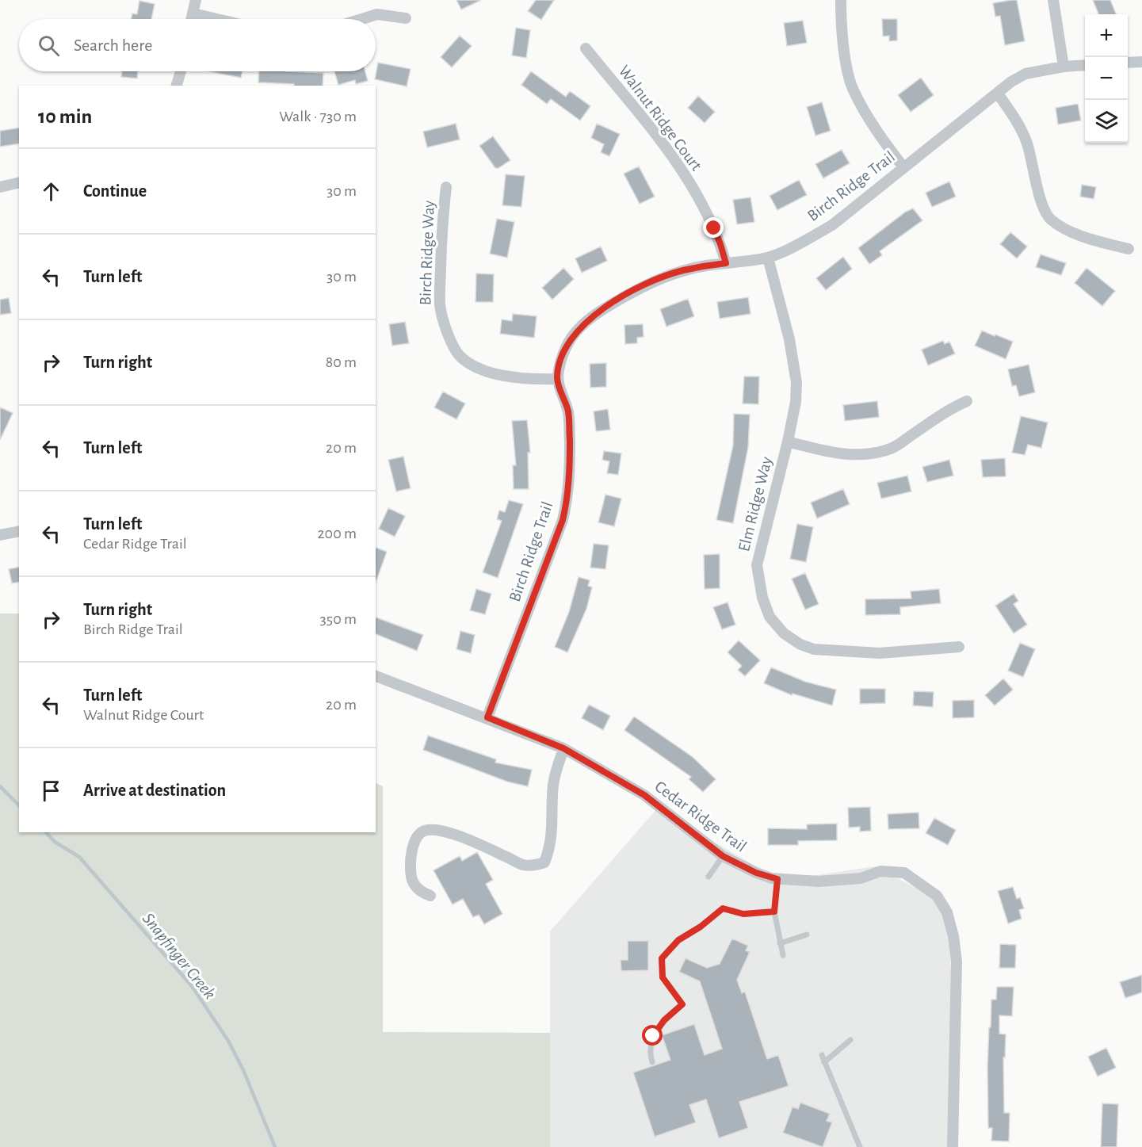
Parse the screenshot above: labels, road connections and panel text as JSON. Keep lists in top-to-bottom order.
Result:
{
  "streets": {
    "street": [
      "Walnut Ridge Court",
      "Birch Ridge Trail",
      "Birch Ridge Way",
      "Elm Ridge Way",
      "Cedar Ridge Trail"
    ]
  },
  "crossings": [
    ["Walnut Ridge Court", "Birch Ridge Trail"],
    ["Birch Ridge Trail", "Birch Ridge Way"],
    ["Birch Ridge Trail", "Elm Ridge Way"],
    ["Birch Ridge Trail", "Cedar Ridge Trail"]
  ],
  "water": ["Snapfinger Creek"],
  "page": {
    "map_buttons": ["+", "−"],
    "search": "Search here",
    "heading": ["10 min", "Walk · 730 m"],
    "list": [
      ["Continue", "30 m"],
      ["Turn left", "30 m"],
      ["Turn right", "80 m"],
      ["Turn left", "20 m"],
      ["Turn left", "Cedar Ridge Trail", "200 m"],
      ["Turn right", "Birch Ridge Trail", "350 m"],
      ["Turn left", "Walnut Ridge Court", "20 m"],
      "Arrive at destination"
    ]
  }
}
